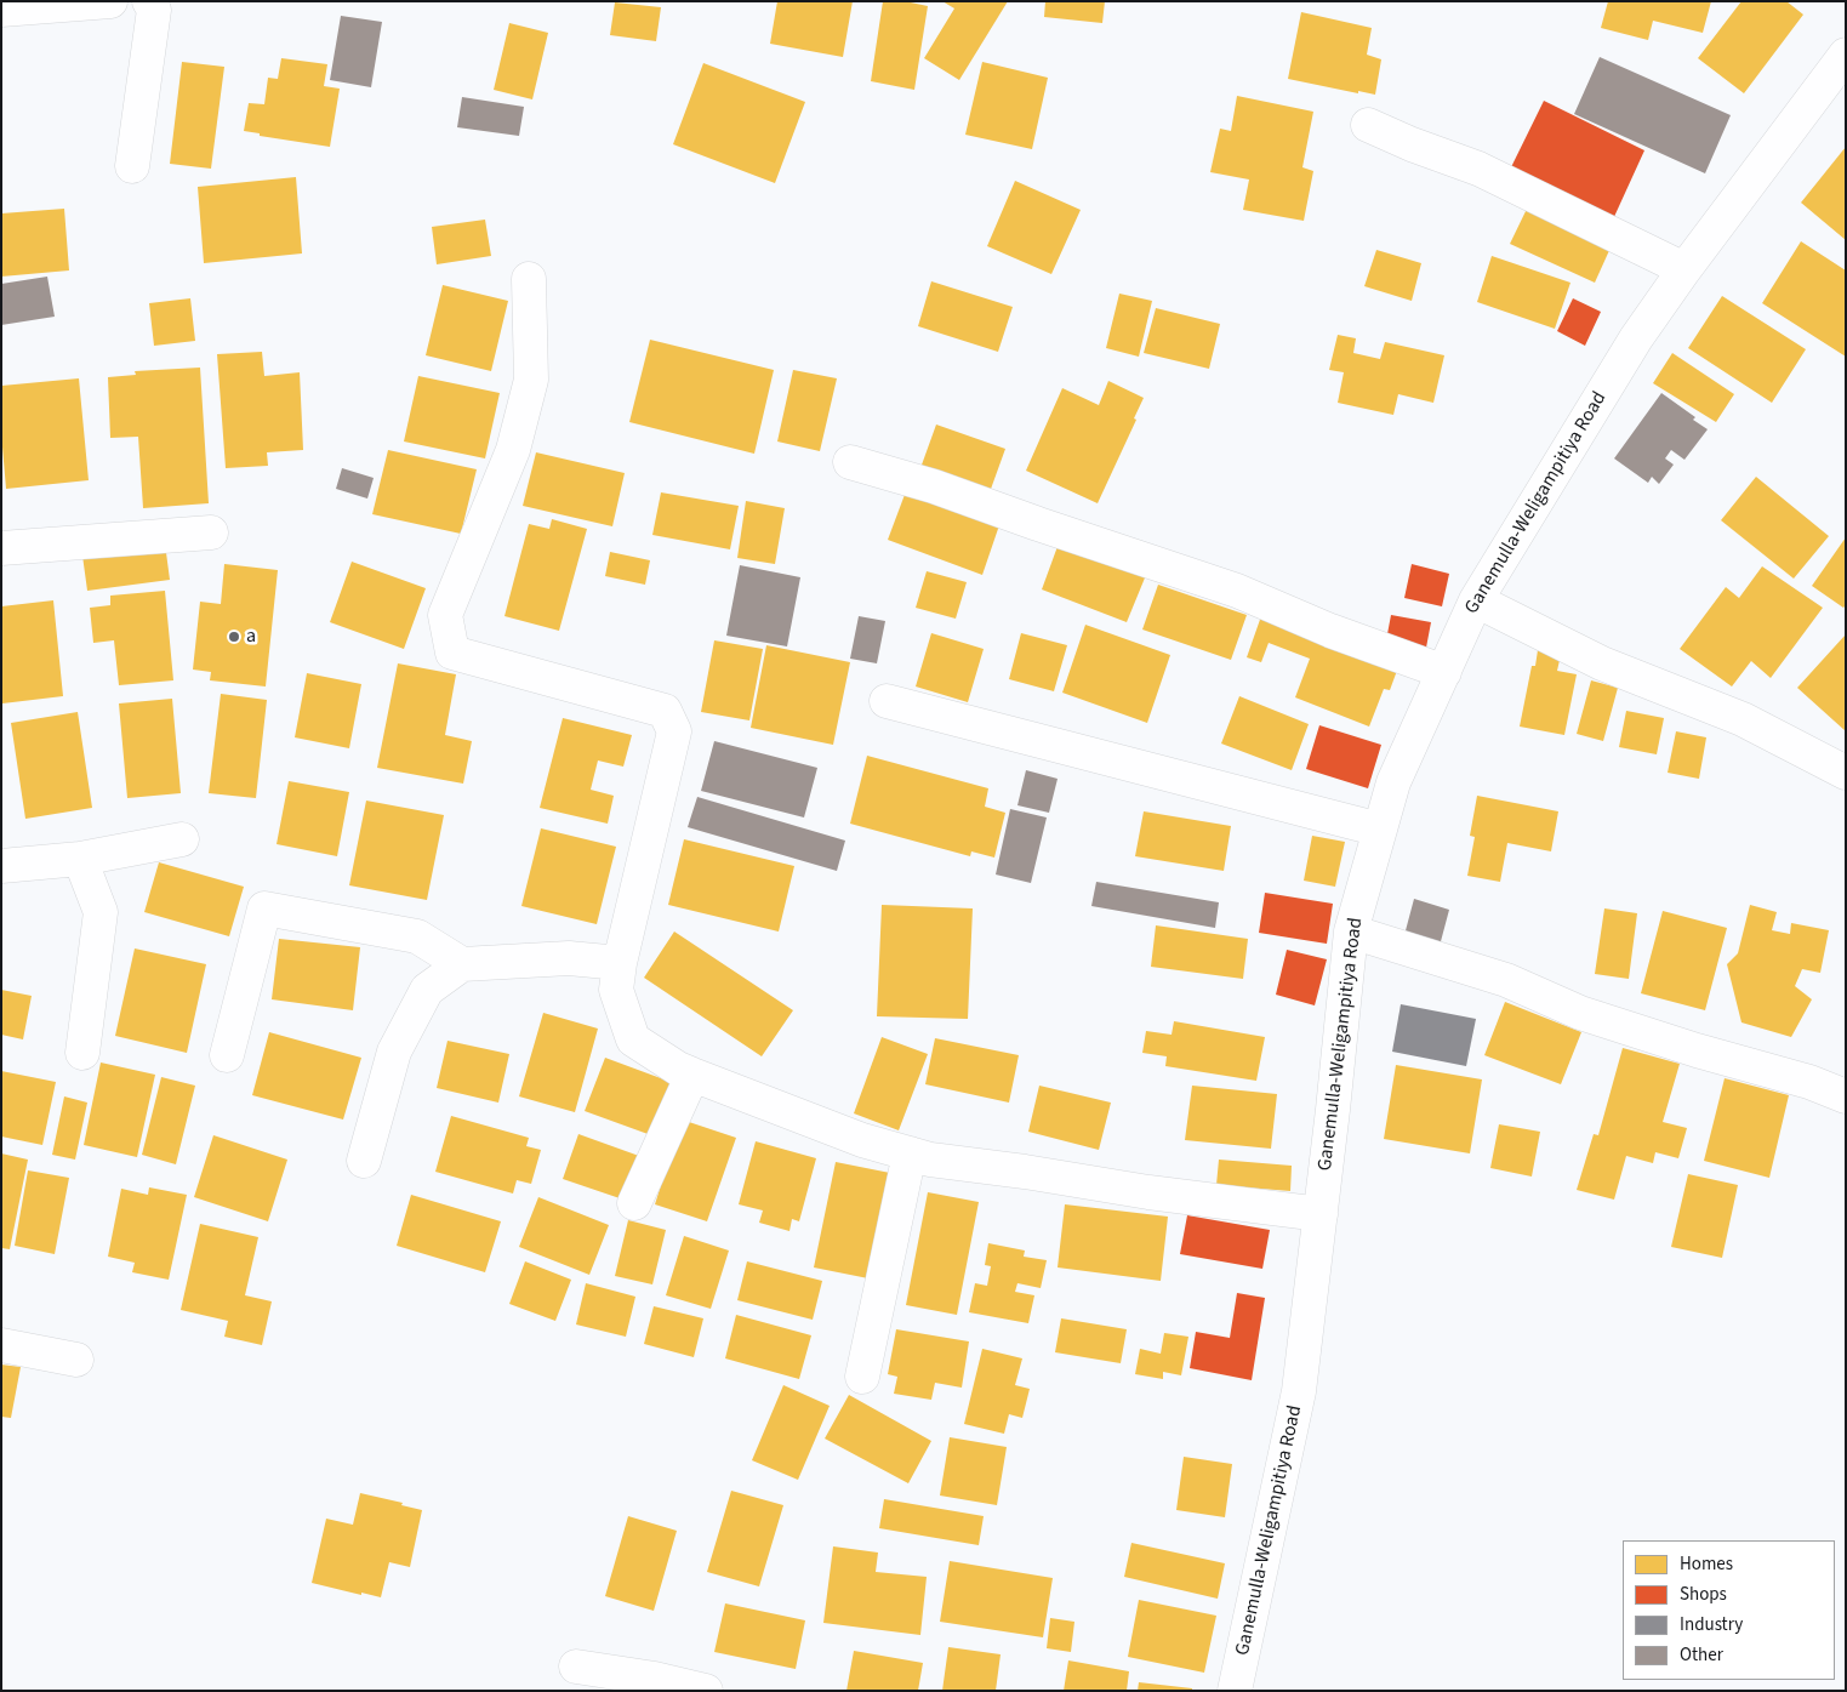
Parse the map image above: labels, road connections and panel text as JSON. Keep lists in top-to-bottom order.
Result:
{
  "streets": {
    "street": ["Ganemulla-Weligampitiya Road"]
  },
  "places": ["a"],
  "legend": [
    "Homes",
    "Shops",
    "Industry",
    "Other"
  ]
}
